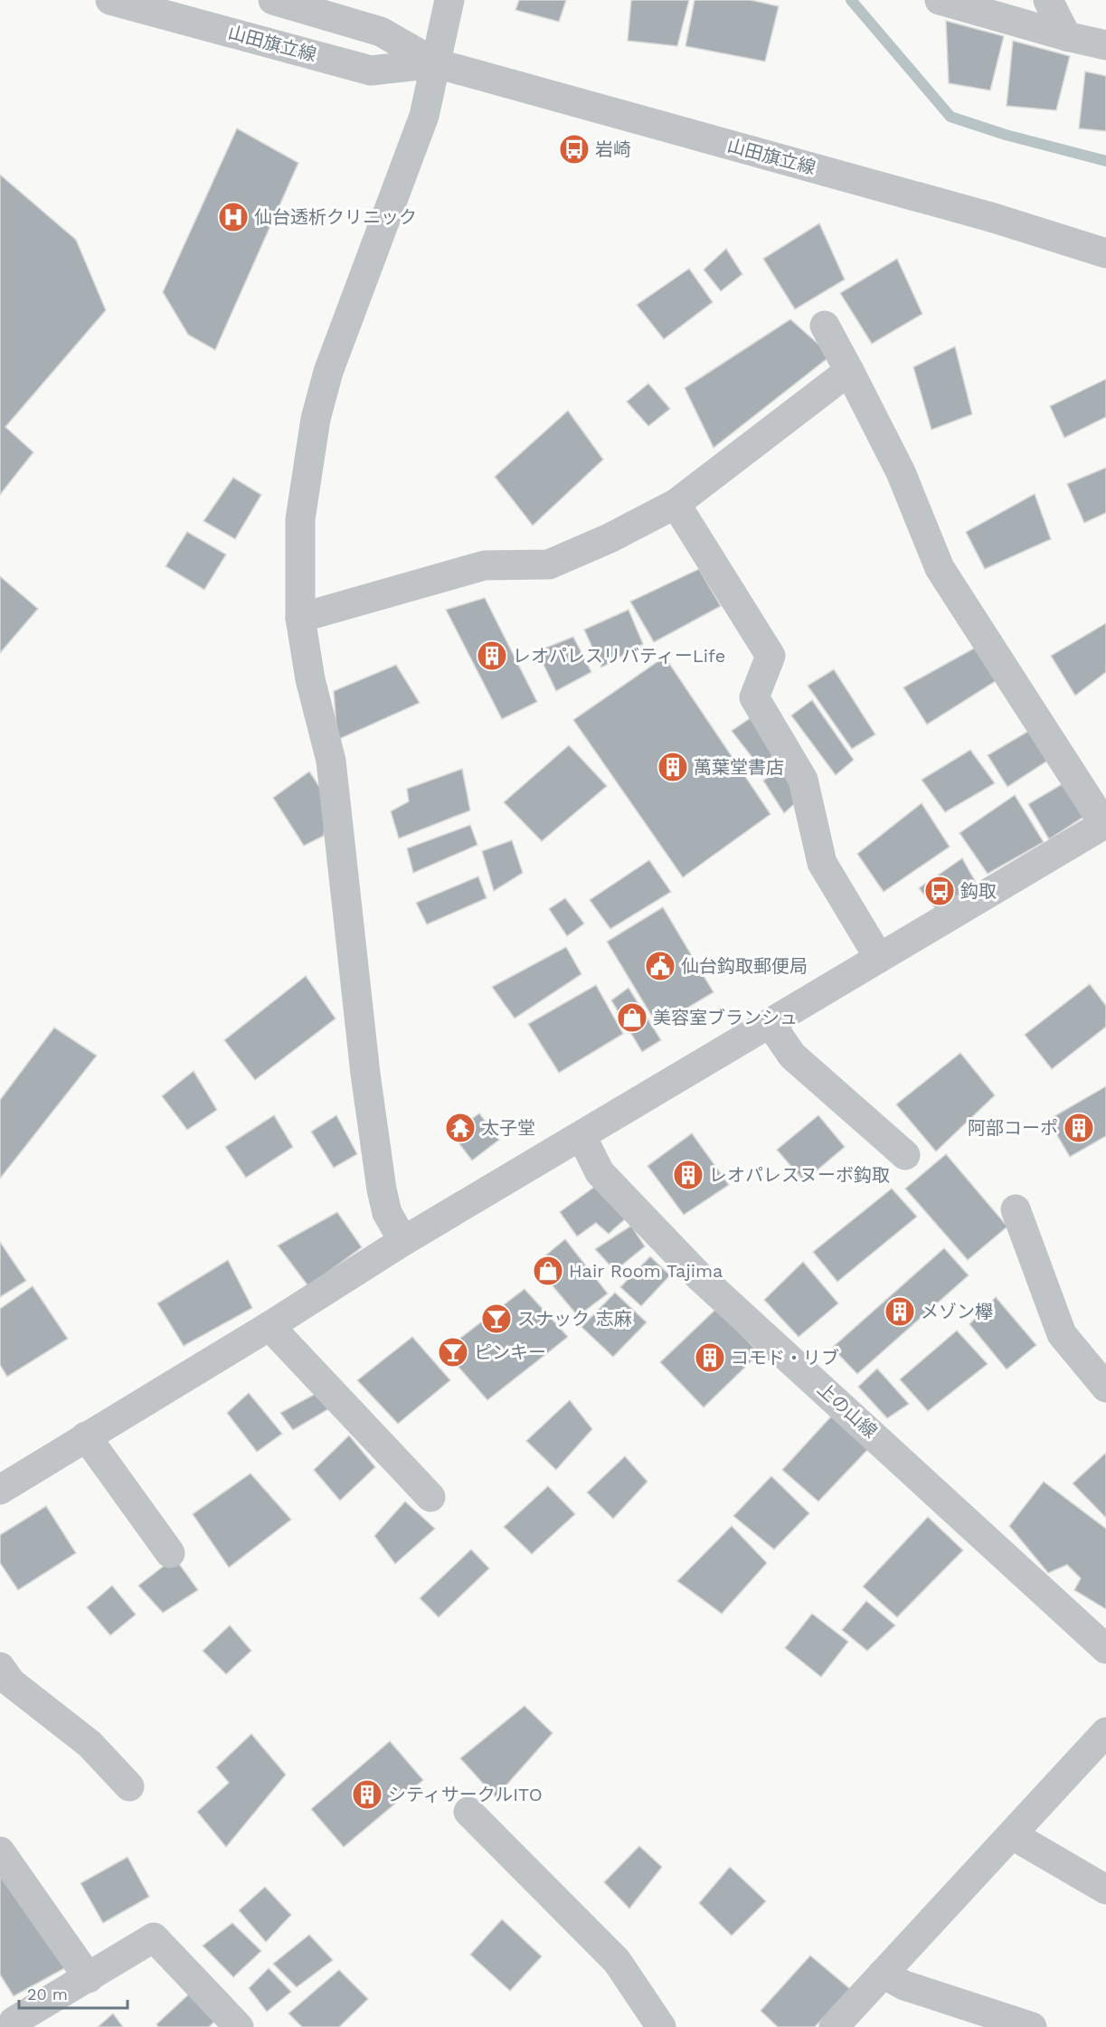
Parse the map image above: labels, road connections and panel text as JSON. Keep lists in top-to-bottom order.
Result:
{
  "streets": {
    "street": ["山田旗立線", "上の山線"]
  },
  "places": {
    "bus stop": ["岩崎", "鈎取"],
    "hospital": ["仙台透析クリニック"],
    "building": [
      "レオパレスリバティーLife",
      "萬葉堂書店",
      "阿部コーポ",
      "レオパレスヌーボ鈎取",
      "メゾン欅",
      "コモド・リブ",
      "シティサークルITO"
    ],
    "public building": ["仙台鈎取郵便局"],
    "shop": ["美容室ブランシュ", "Hair Room Tajima"],
    "temple": ["太子堂"],
    "bar": ["スナック 志麻", "ピンキー"]
  },
  "scale_bar": "20 m"
}
